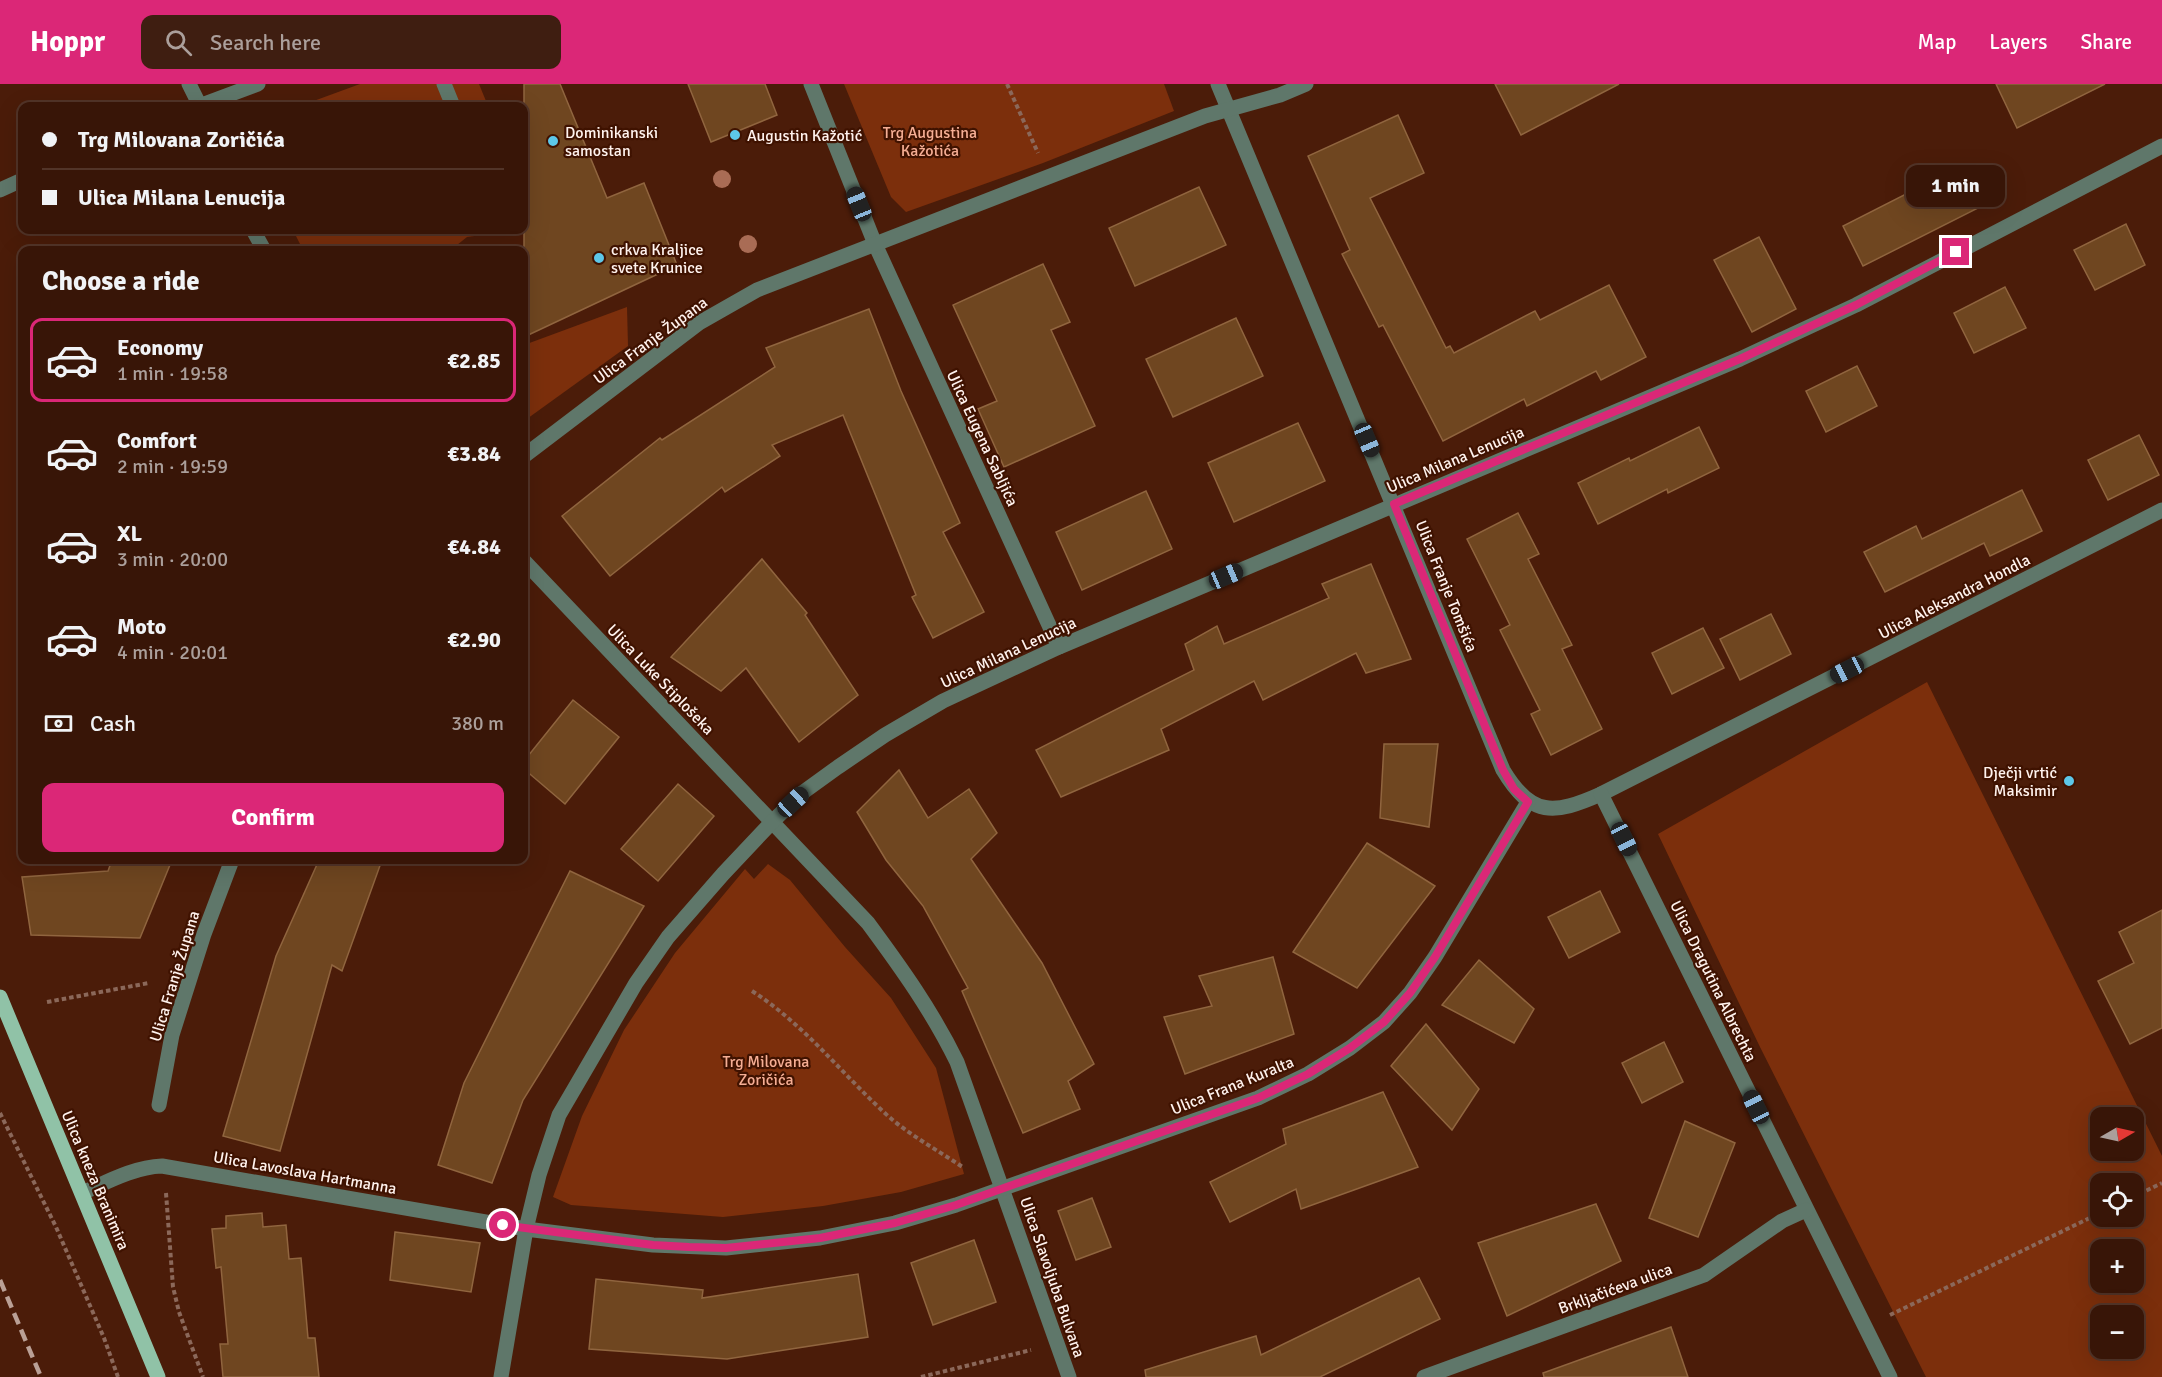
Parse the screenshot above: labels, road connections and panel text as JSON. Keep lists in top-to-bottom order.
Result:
{
  "streets": {
    "main road": ["Ulica kneza Branimira"],
    "street": [
      "Ulica Franje Župana",
      "Ulica Eugena Sabljića",
      "Ulica Milana Lenucija",
      "Ulica Franje Tomšića",
      "Ulica Aleksandra Hondla",
      "Ulica Luke Stiplošeka",
      "Ulica Dragutina Albrechta",
      "Ulica Frana Kuralta",
      "Ulica Lavoslava Hartmanna",
      "Ulica Slavoljuba Bulvana",
      "Brkljačićeva ulica"
    ]
  },
  "crossings": [
    ["Ulica Franje Župana", "Ulica Eugena Sabljića"],
    ["Ulica Eugena Sabljića", "Ulica Milana Lenucija"],
    ["Ulica Milana Lenucija", "Ulica Franje Tomšića"],
    ["Ulica Milana Lenucija", "Ulica Luke Stiplošeka"],
    ["Ulica Franje Tomšića", "Ulica Frana Kuralta"],
    ["Ulica Aleksandra Hondla", "Ulica Dragutina Albrechta"],
    ["Ulica Dragutina Albrechta", "Brkljačićeva ulica"],
    ["Ulica Frana Kuralta", "Ulica Slavoljuba Bulvana"],
    ["Ulica Lavoslava Hartmanna", "Ulica kneza Branimira"]
  ],
  "parks": ["Trg Augustina Kažotića", "Trg Milovana Zoričića"],
  "places": [
    "Augustin Kažotić",
    "Dominikanski samostan",
    "crkva Kraljice svete Krunice",
    "Dječji vrtić Maksimir"
  ],
  "north": "right",
  "page": {
    "header": "Hoppr",
    "search": "Search here",
    "nav": ["Map", "Layers", "Share"],
    "banner": ["Trg Milovana Zoričića", "Ulica Milana Lenucija"],
    "bubble": "1 min",
    "heading": "Choose a ride",
    "list": [
      {
        "name": "Economy",
        "note": "1 min · 19:58",
        "value": "€2.85"
      },
      {
        "name": "Comfort",
        "note": "2 min · 19:59",
        "value": "€3.84"
      },
      {
        "name": "XL",
        "note": "3 min · 20:00",
        "value": "€4.84"
      },
      {
        "name": "Moto",
        "note": "4 min · 20:01",
        "value": "€2.90"
      }
    ],
    "pay": ["Cash", "380 m"],
    "buttons": "Confirm",
    "map_buttons": ["+", "−"]
  }
}
